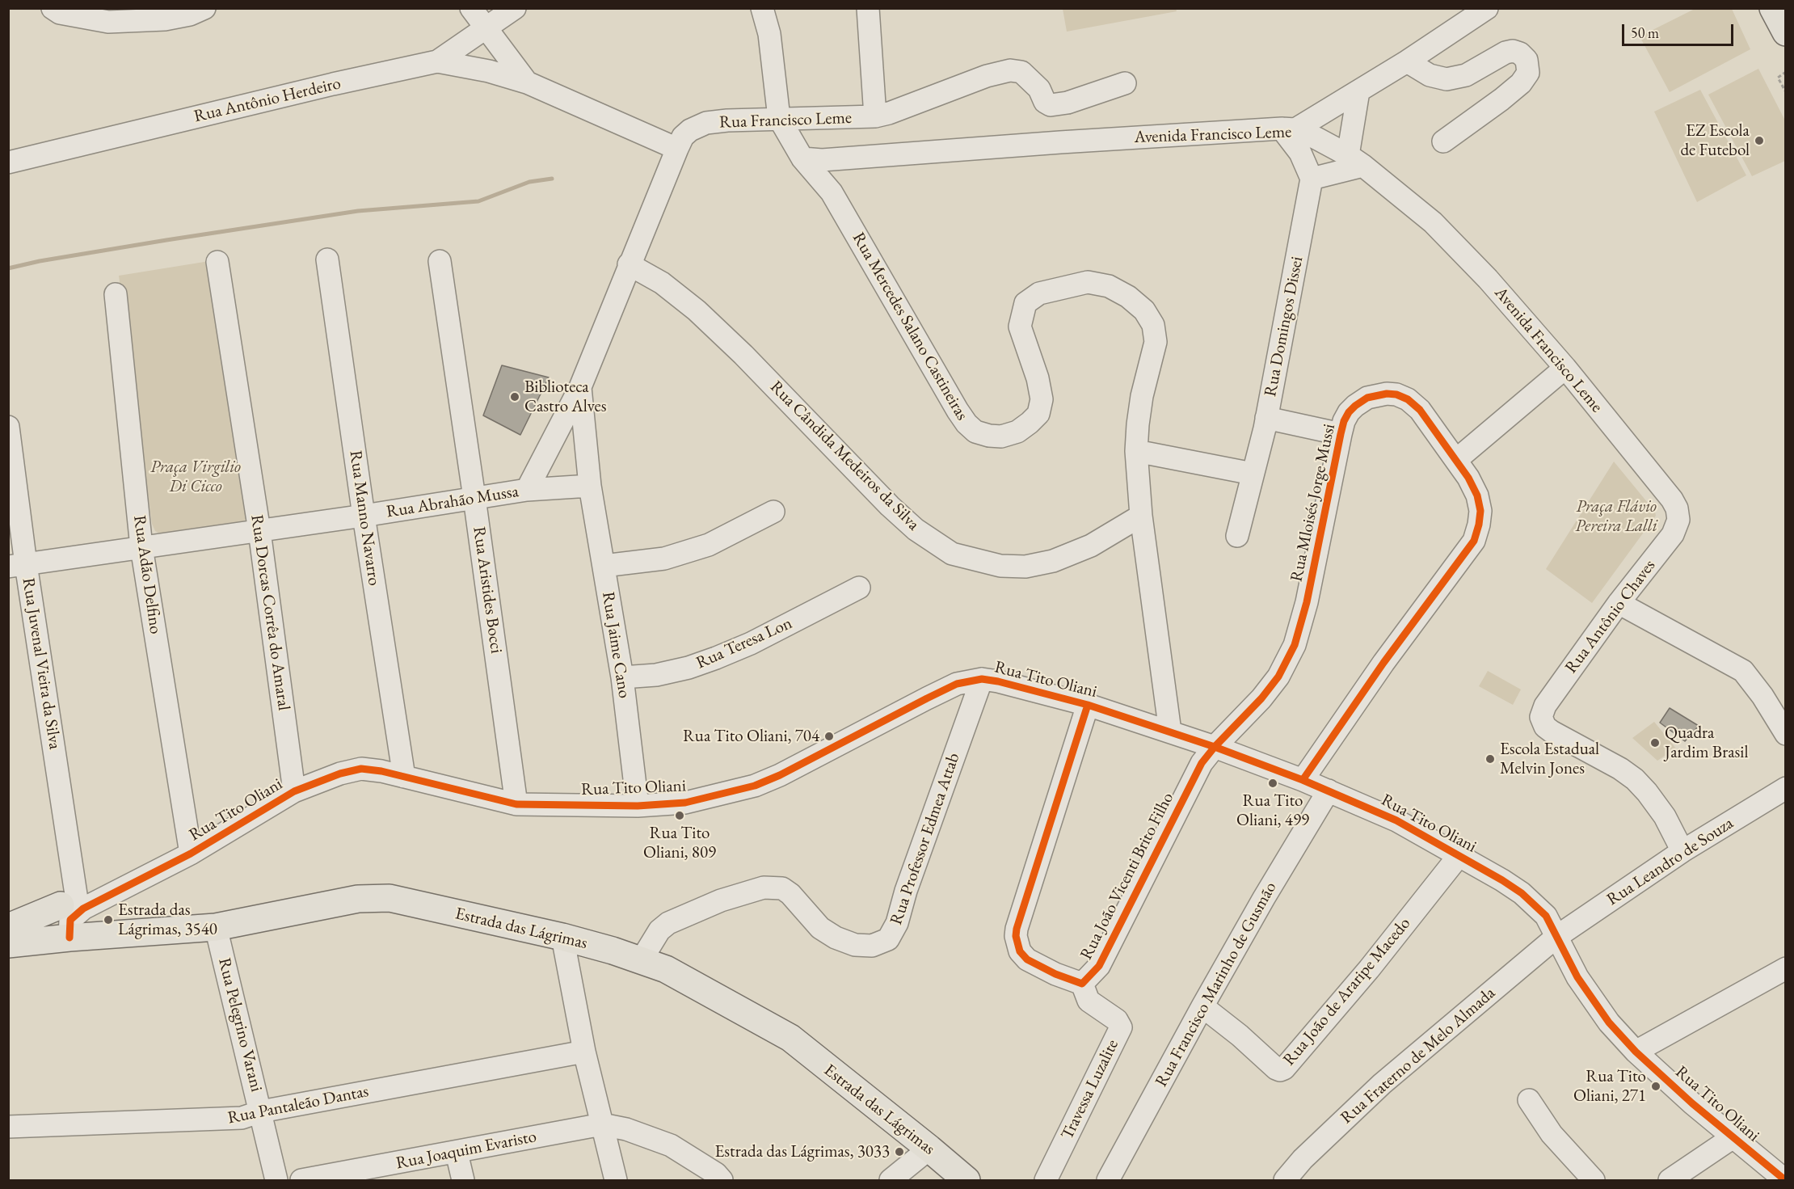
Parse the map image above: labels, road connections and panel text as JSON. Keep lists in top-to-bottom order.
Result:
{
  "streets": {
    "main road": ["Estrada das Lágrimas"],
    "street": [
      "Rua Antônio Herdeiro",
      "Rua Francisco Leme",
      "Avenida Francisco Leme",
      "Rua Mercedes Salano Castineiras",
      "Rua Domingos Dissei",
      "Rua Cândida Medeiros da Silva",
      "Rua Abrahão Mussa",
      "Rua Mloisés Jorge Mussi",
      "Rua Manno Navarro",
      "Rua Adão Delfino",
      "Rua Aristides Bocci",
      "Rua Dorcas Corrêa do Amaral",
      "Rua Antônio Chaves",
      "Rua Teresa Lon",
      "Rua Jaime Cano",
      "Rua Juvenal Vieira da Silva",
      "Rua Tito Oliani",
      "Rua Professor Edmea Attab",
      "Rua Leandro de Souza",
      "Rua João Vicenti Brito Filho",
      "Rua Francisco Marinho de Gusmão",
      "Rua João de Araripe Macedo",
      "Rua Pelegrino Varani",
      "Rua Fraterno de Melo Almada",
      "Travessa Luzalite",
      "Rua Pantaleão Dantas",
      "Rua Joaquim Evaristo"
    ]
  },
  "crossings": [
    ["Rua Francisco Leme", "Rua Abrahão Mussa"],
    ["Avenida Francisco Leme", "Rua Mercedes Salano Castineiras"],
    ["Avenida Francisco Leme", "Rua Antônio Chaves"],
    ["Rua Mercedes Salano Castineiras", "Rua Cândida Medeiros da Silva"],
    ["Rua Mercedes Salano Castineiras", "Rua Tito Oliani"],
    ["Rua Cândida Medeiros da Silva", "Rua Abrahão Mussa"],
    ["Rua Abrahão Mussa", "Rua Manno Navarro"],
    ["Rua Abrahão Mussa", "Rua Adão Delfino"],
    ["Rua Abrahão Mussa", "Rua Aristides Bocci"],
    ["Rua Abrahão Mussa", "Rua Dorcas Corrêa do Amaral"],
    ["Rua Abrahão Mussa", "Rua Jaime Cano"],
    ["Rua Abrahão Mussa", "Rua Juvenal Vieira da Silva"],
    ["Rua Mloisés Jorge Mussi", "Rua Tito Oliani"],
    ["Rua Mloisés Jorge Mussi", "Rua João Vicenti Brito Filho"],
    ["Rua Manno Navarro", "Rua Tito Oliani"],
    ["Rua Adão Delfino", "Rua Tito Oliani"],
    ["Rua Aristides Bocci", "Rua Tito Oliani"],
    ["Rua Dorcas Corrêa do Amaral", "Rua Tito Oliani"],
    ["Rua Antônio Chaves", "Rua Leandro de Souza"],
    ["Rua Teresa Lon", "Rua Jaime Cano"],
    ["Rua Jaime Cano", "Rua Tito Oliani"],
    ["Rua Juvenal Vieira da Silva", "Rua Tito Oliani"],
    ["Rua Tito Oliani", "Rua Professor Edmea Attab"],
    ["Rua Tito Oliani", "Rua Leandro de Souza"],
    ["Rua Tito Oliani", "Rua João Vicenti Brito Filho"],
    ["Rua Tito Oliani", "Estrada das Lágrimas"],
    ["Rua Tito Oliani", "Rua Francisco Marinho de Gusmão"],
    ["Rua Tito Oliani", "Rua João de Araripe Macedo"],
    ["Rua Tito Oliani", "Rua Fraterno de Melo Almada"],
    ["Rua Professor Edmea Attab", "Estrada das Lágrimas"],
    ["Rua Leandro de Souza", "Rua Fraterno de Melo Almada"],
    ["Rua João Vicenti Brito Filho", "Travessa Luzalite"],
    ["Estrada das Lágrimas", "Rua Pelegrino Varani"],
    ["Rua Francisco Marinho de Gusmão", "Rua João de Araripe Macedo"],
    ["Rua Pelegrino Varani", "Rua Pantaleão Dantas"]
  ],
  "parks": ["Praça Virgilio Di Cicco", "Praça Flávio Pereira Lalli"],
  "places": [
    "EZ Escola de Futebol",
    "Biblioteca Castro Alves",
    "Rua Tito Oliani, 704",
    "Quadra Jardim Brasil",
    "Escola Estadual Melvin Jones",
    "Rua Tito Oliani, 499",
    "Rua Tito Oliani, 809",
    "Estrada das Lágrimas, 3540",
    "Rua Tito Oliani, 271",
    "Estrada das Lágrimas, 3033"
  ],
  "scale_bar": "50 m"
}
